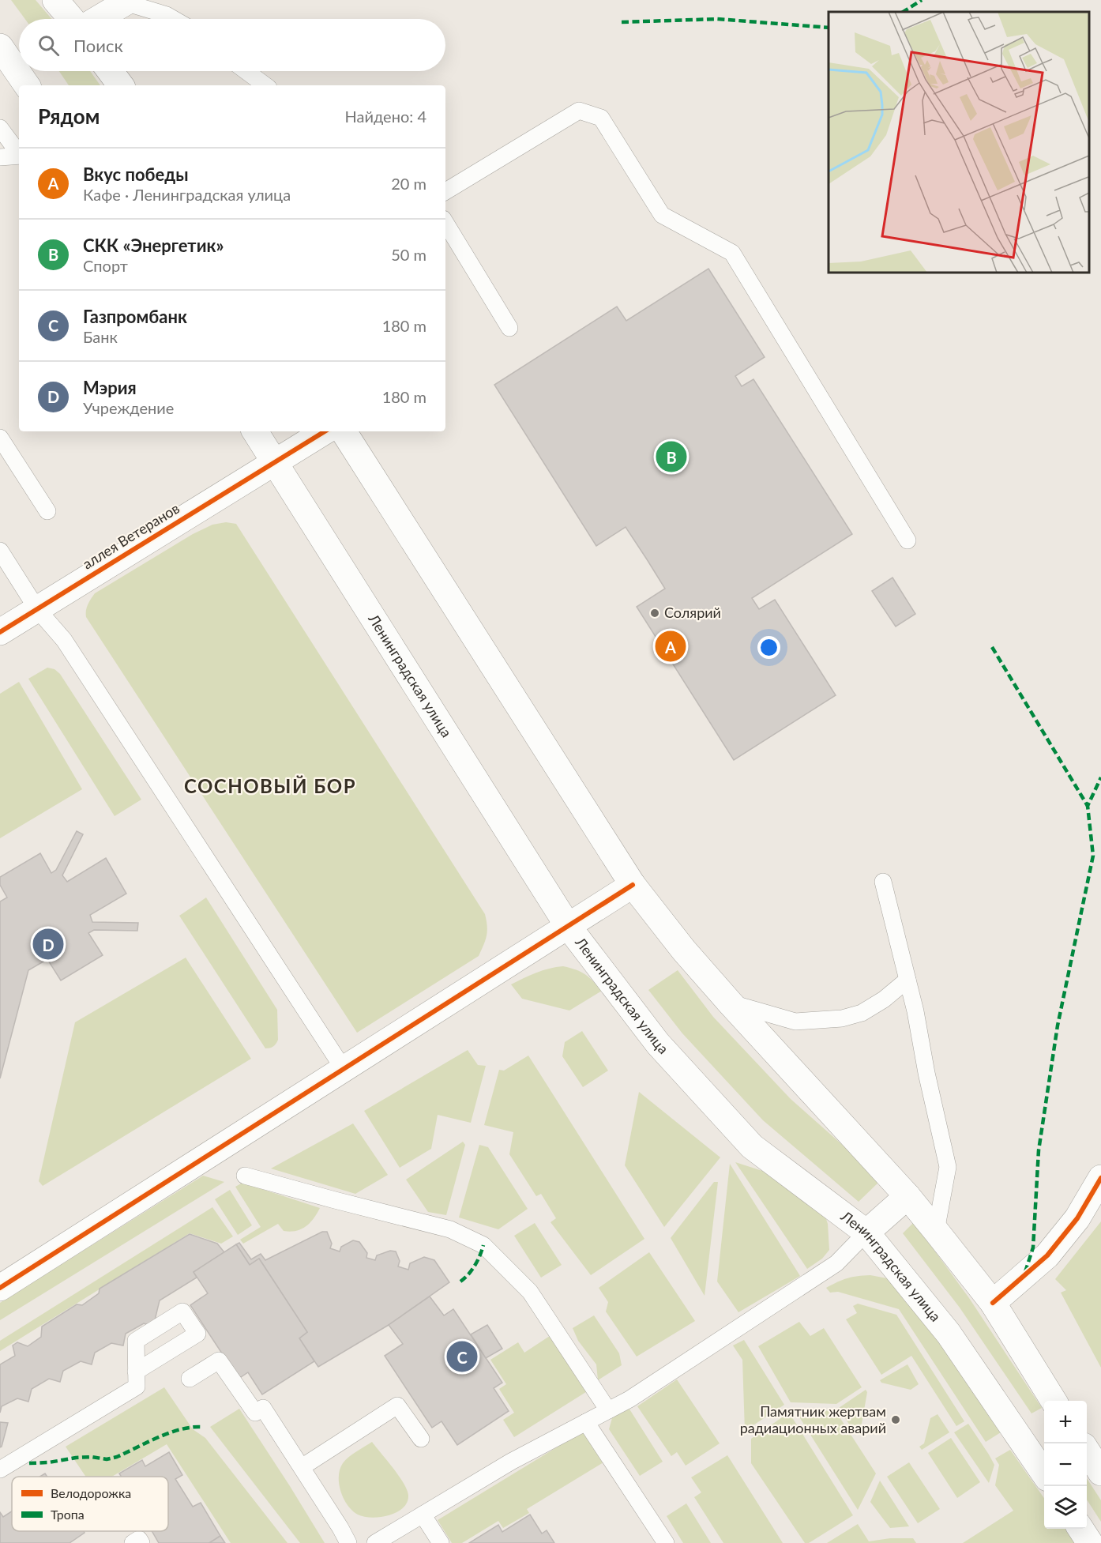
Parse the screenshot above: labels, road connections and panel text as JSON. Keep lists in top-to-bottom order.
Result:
{
  "streets": {
    "main road": ["аллея Ветеранов", "Ленинградская улица"]
  },
  "crossings": [
    ["аллея Ветеранов", "Ленинградская улица"]
  ],
  "districts": ["СОСНОВЫЙ БОР"],
  "places": ["Солярий", "Памятник жертвам радиационных аварий"],
  "legend": ["Велодорожка", "Тропа"],
  "page": {
    "search": "Поиск",
    "heading": ["Рядом", "Найдено: 4"],
    "list": [
      {
        "mark": "A",
        "name": "Вкус победы",
        "note": "Кафе · Ленинградская улица",
        "value": "20 m"
      },
      {
        "mark": "B",
        "name": "СКК «Энергетик»",
        "note": "Спорт",
        "value": "50 m"
      },
      {
        "mark": "C",
        "name": "Газпромбанк",
        "note": "Банк",
        "value": "180 m"
      },
      {
        "mark": "D",
        "name": "Мэрия",
        "note": "Учреждение",
        "value": "180 m"
      }
    ],
    "pins": [
      "B",
      "A",
      "D",
      "C"
    ],
    "map_buttons": ["+", "−"]
  }
}
